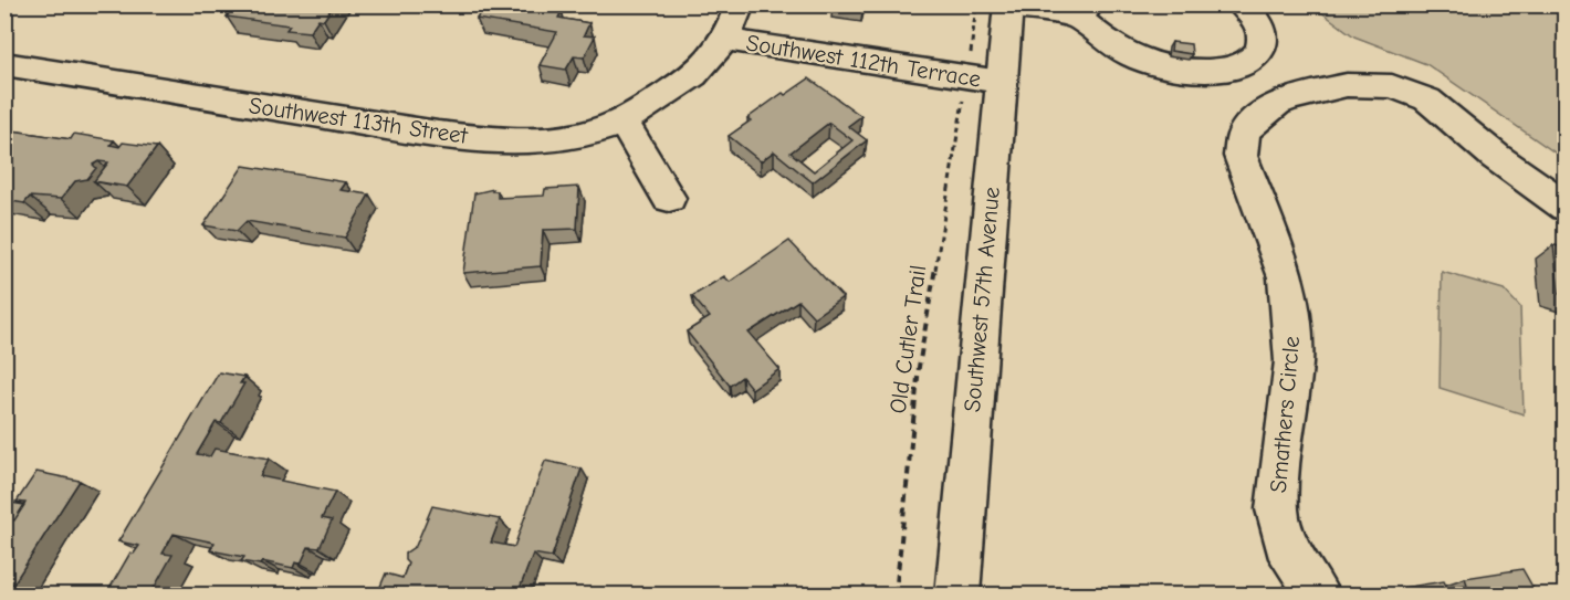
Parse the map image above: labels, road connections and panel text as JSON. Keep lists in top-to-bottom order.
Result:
{
  "streets": {
    "street": [
      "Southwest 112th Terrace",
      "Southwest 113th Street",
      "Southwest 57th Avenue",
      "Smathers Circle"
    ],
    "path": ["Old Cutler Trail"]
  },
  "crossings": [
    ["Southwest 112th Terrace", "Southwest 113th Street"],
    ["Southwest 112th Terrace", "Southwest 57th Avenue"]
  ]
}
